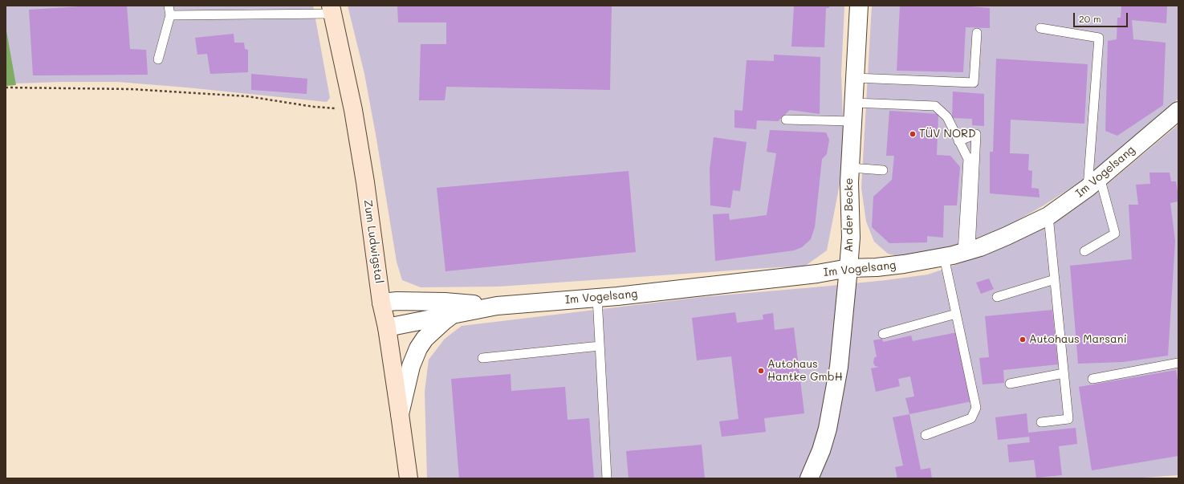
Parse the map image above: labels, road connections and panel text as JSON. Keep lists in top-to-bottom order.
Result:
{
  "streets": {
    "street": ["Im Vogelsang", "An der Becke", "Zum Ludwigstal"]
  },
  "crossings": [
    ["Im Vogelsang", "An der Becke"],
    ["Im Vogelsang", "Zum Ludwigstal"]
  ],
  "places": ["TÜV NORD", "Autohaus Marsani", "Autohaus Hantke GmbH"],
  "scale_bar": "20 m"
}
